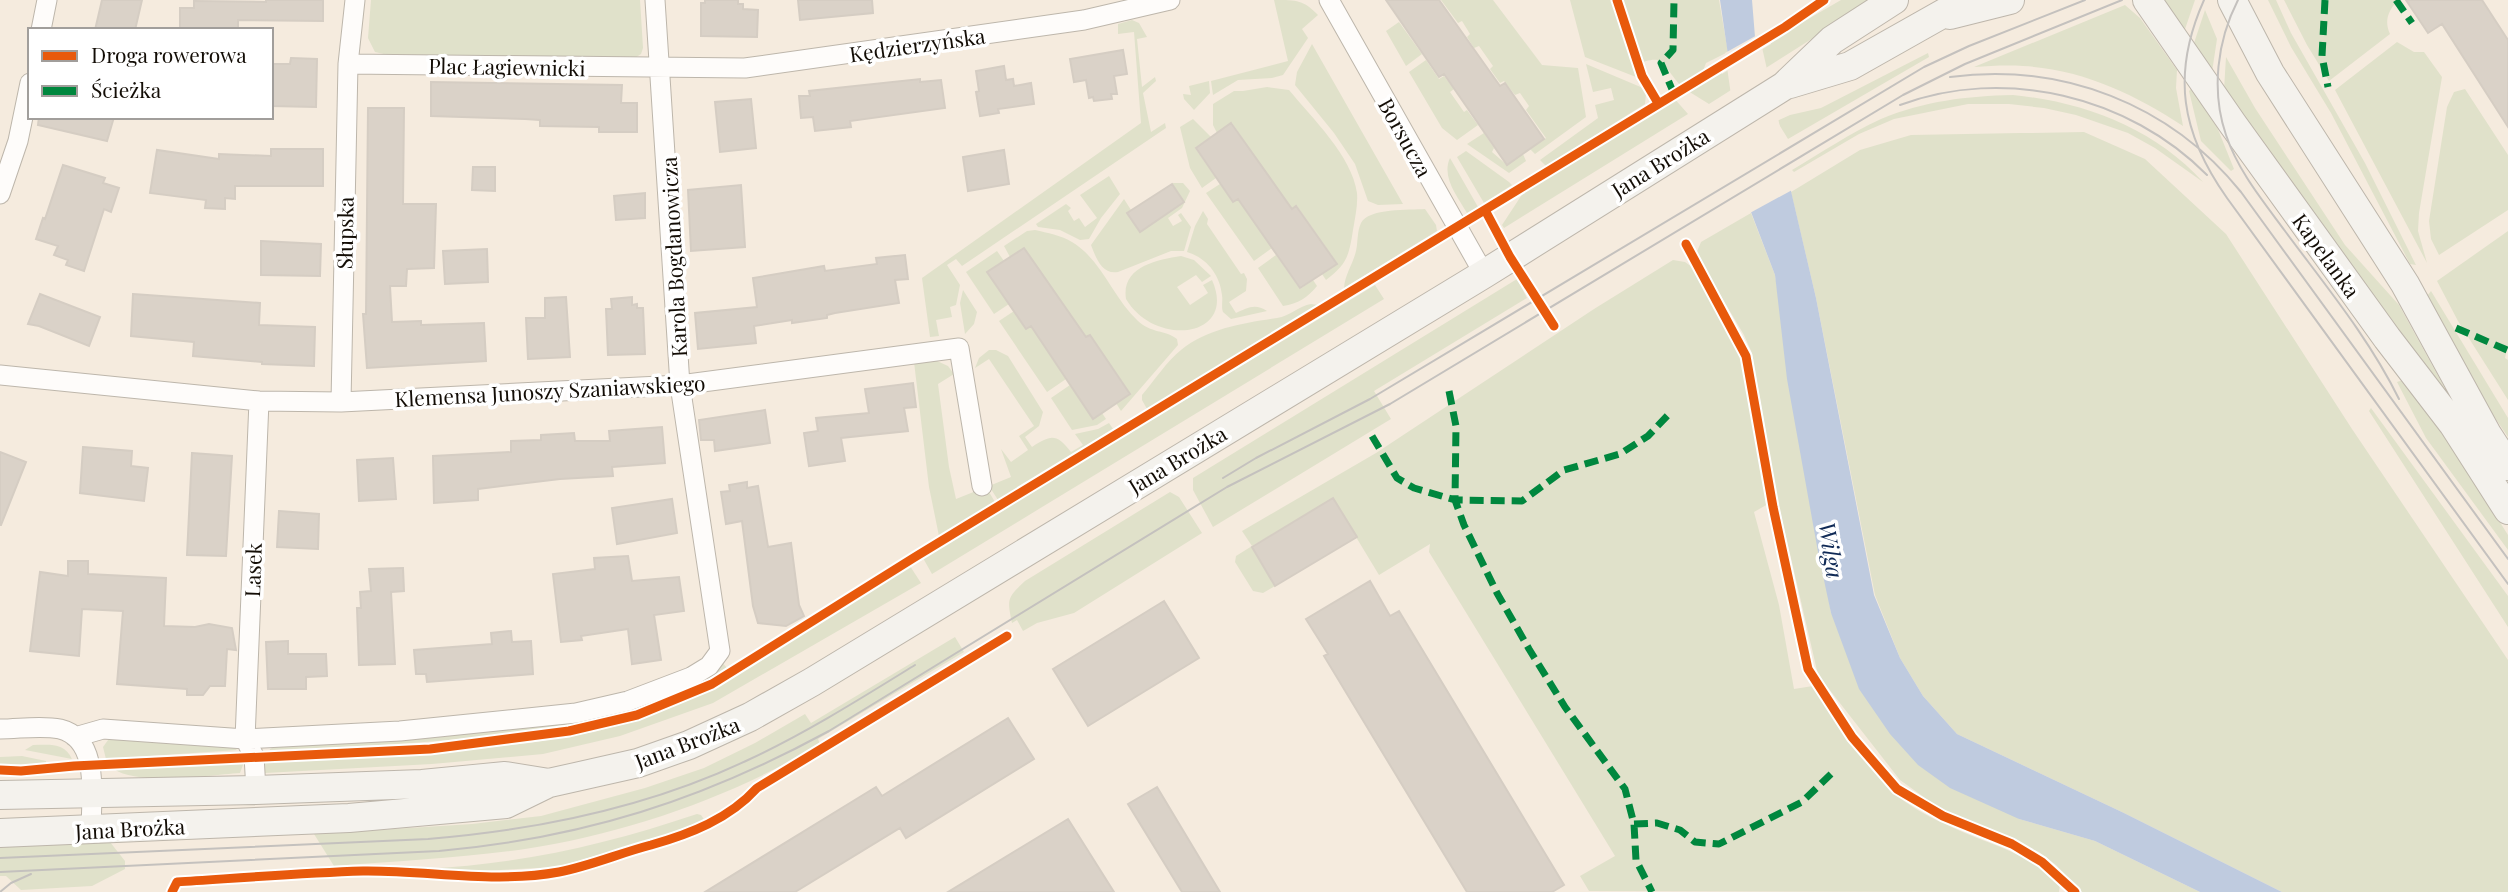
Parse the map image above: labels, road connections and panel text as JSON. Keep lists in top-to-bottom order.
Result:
{
  "streets": {
    "main road": ["Jana Brożka", "Kapelanka"],
    "street": [
      "Kędzierzyńska",
      "Plac Łagiewnicki",
      "Borsucza",
      "Słupska",
      "Karola Bogdanowicza",
      "Klemensa Junoszy Szaniawskiego",
      "Lasek"
    ]
  },
  "crossings": [
    ["Kędzierzyńska", "Plac Łagiewnicki"],
    ["Kędzierzyńska", "Karola Bogdanowicza"],
    ["Plac Łagiewnicki", "Słupska"],
    ["Plac Łagiewnicki", "Karola Bogdanowicza"],
    ["Borsucza", "Jana Brożka"],
    ["Słupska", "Klemensa Junoszy Szaniawskiego"],
    ["Karola Bogdanowicza", "Klemensa Junoszy Szaniawskiego"],
    ["Karola Bogdanowicza", "Lasek"],
    ["Klemensa Junoszy Szaniawskiego", "Lasek"]
  ],
  "water": ["Wilga"],
  "legend": ["Droga rowerowa", "Ścieżka"]
}
